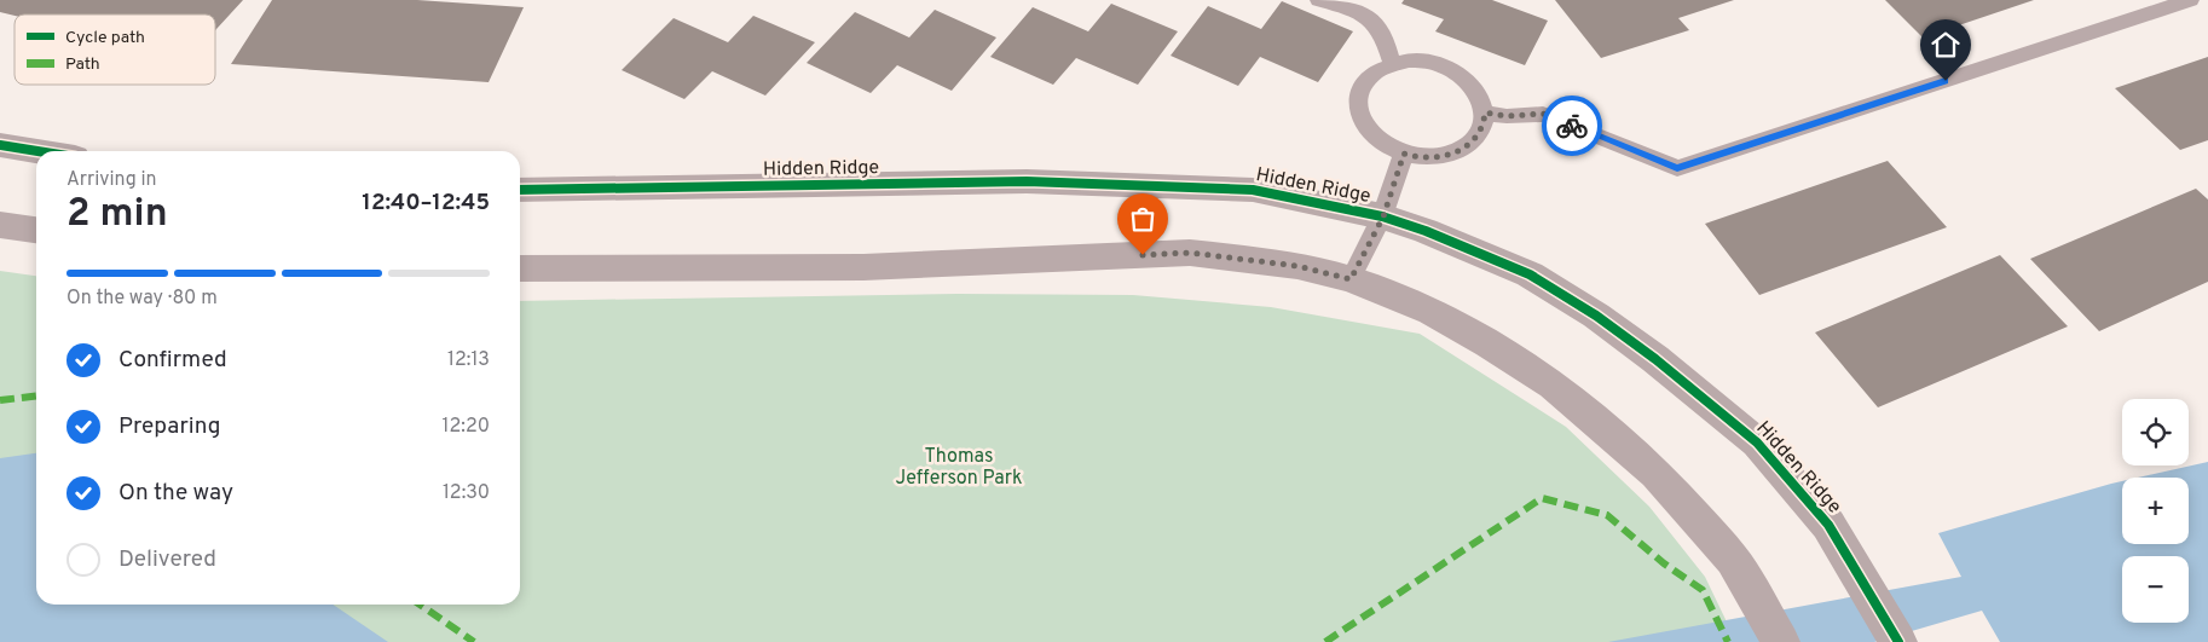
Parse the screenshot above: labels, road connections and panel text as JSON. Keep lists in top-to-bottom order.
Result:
{
  "streets": {
    "street": ["Hidden Ridge"]
  },
  "parks": ["Thomas Jefferson Park"],
  "legend": ["Cycle path", "Path"],
  "page": {
    "heading": ["2 min", "Arriving in", "12:40–12:45"],
    "bar": "On the way · 80 m",
    "list": [
      ["Confirmed", "12:13"],
      ["Preparing", "12:20"],
      ["On the way", "12:30"],
      "Delivered"
    ],
    "map_buttons": ["+", "−"]
  }
}
